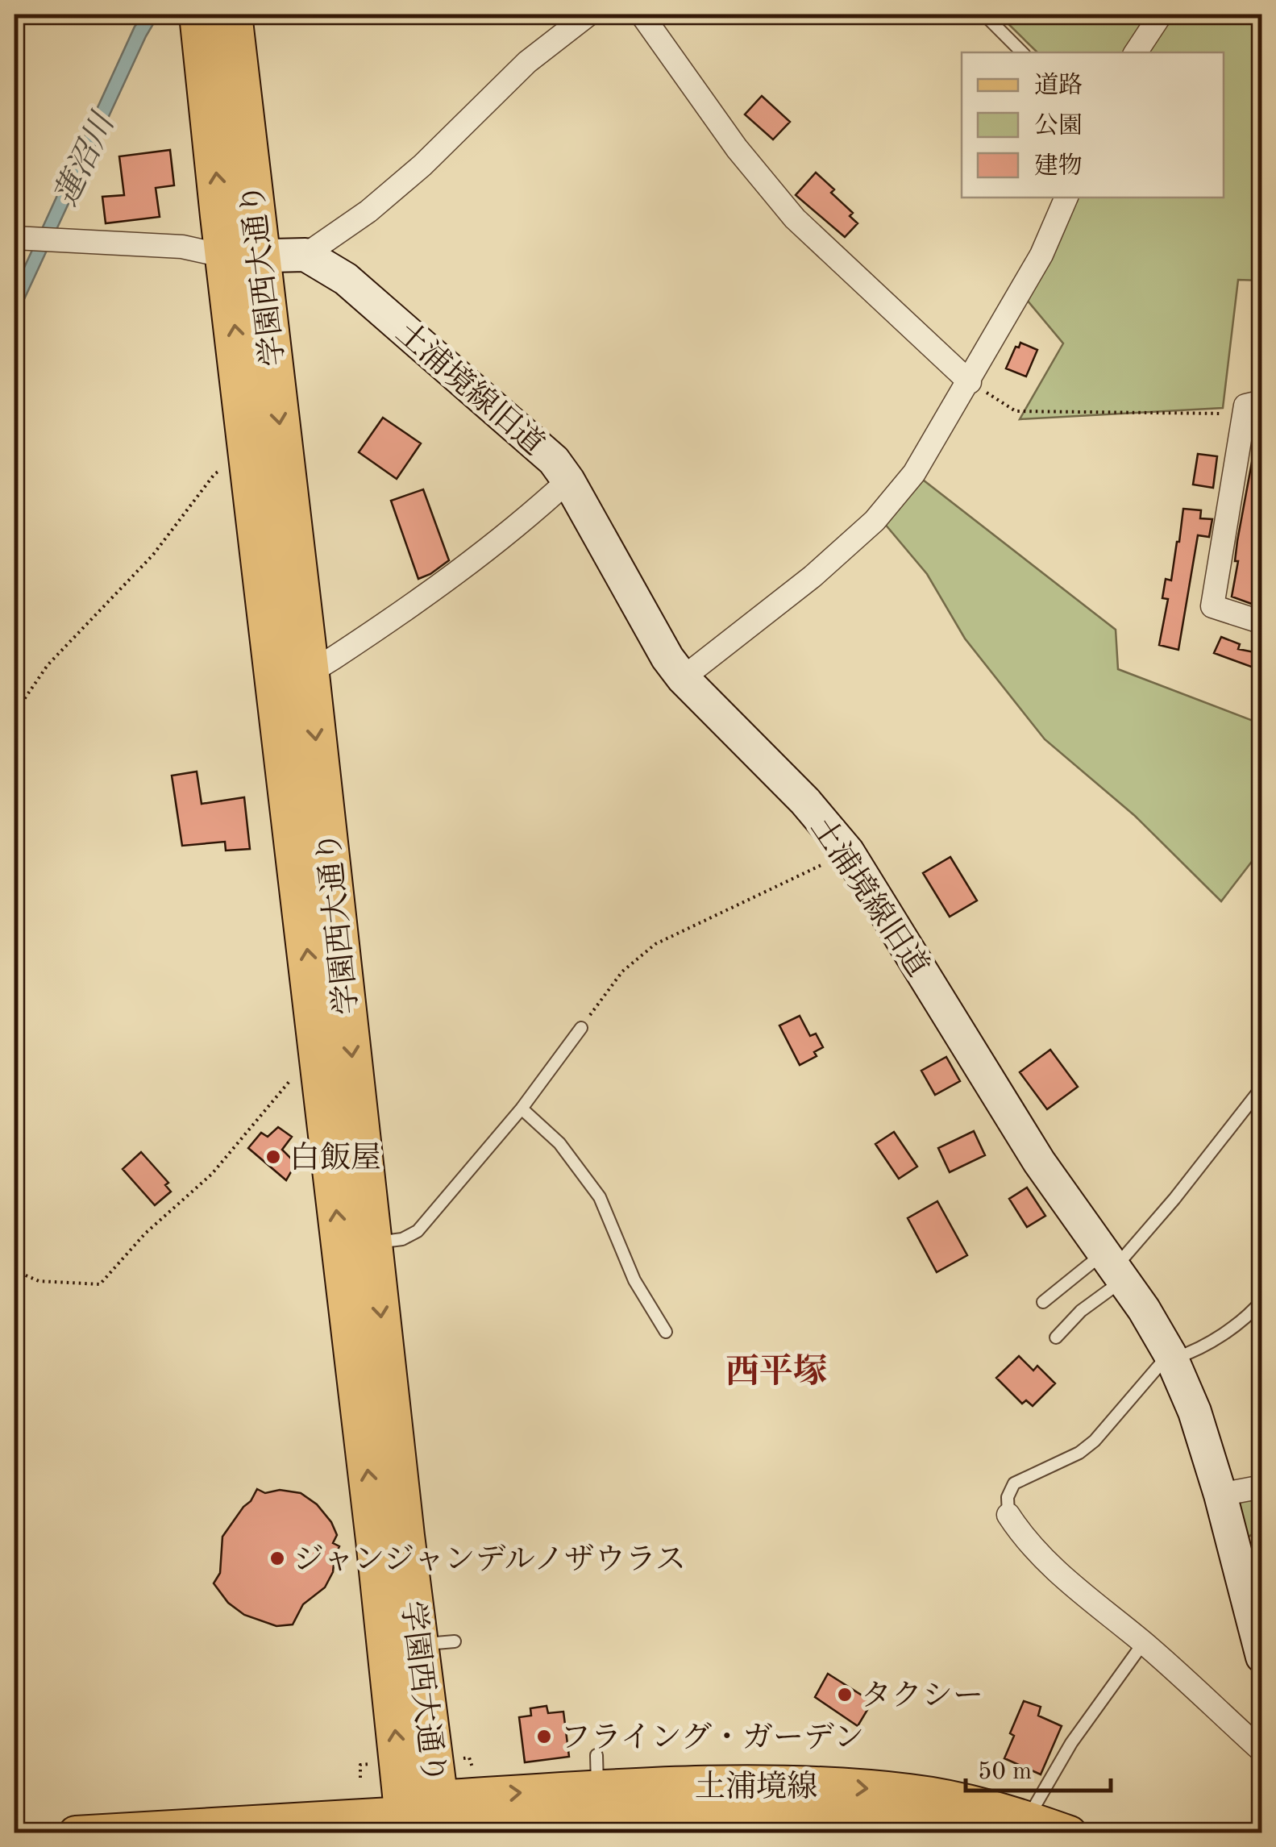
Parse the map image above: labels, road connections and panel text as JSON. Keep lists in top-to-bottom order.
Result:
{
  "streets": {
    "highway": ["学園西大通り"],
    "main road": ["土浦境線"],
    "street": ["土浦境線旧道"]
  },
  "crossings": [
    ["学園西大通り", "土浦境線"]
  ],
  "districts": ["西平塚"],
  "water": ["蓮沼川"],
  "places": [
    "白飯屋",
    "ジャンジャンデルノザウラス",
    "タクシー",
    "フライング・ガーデン"
  ],
  "legend": ["道路", "公園", "建物"],
  "scale_bar": "50 m"
}
